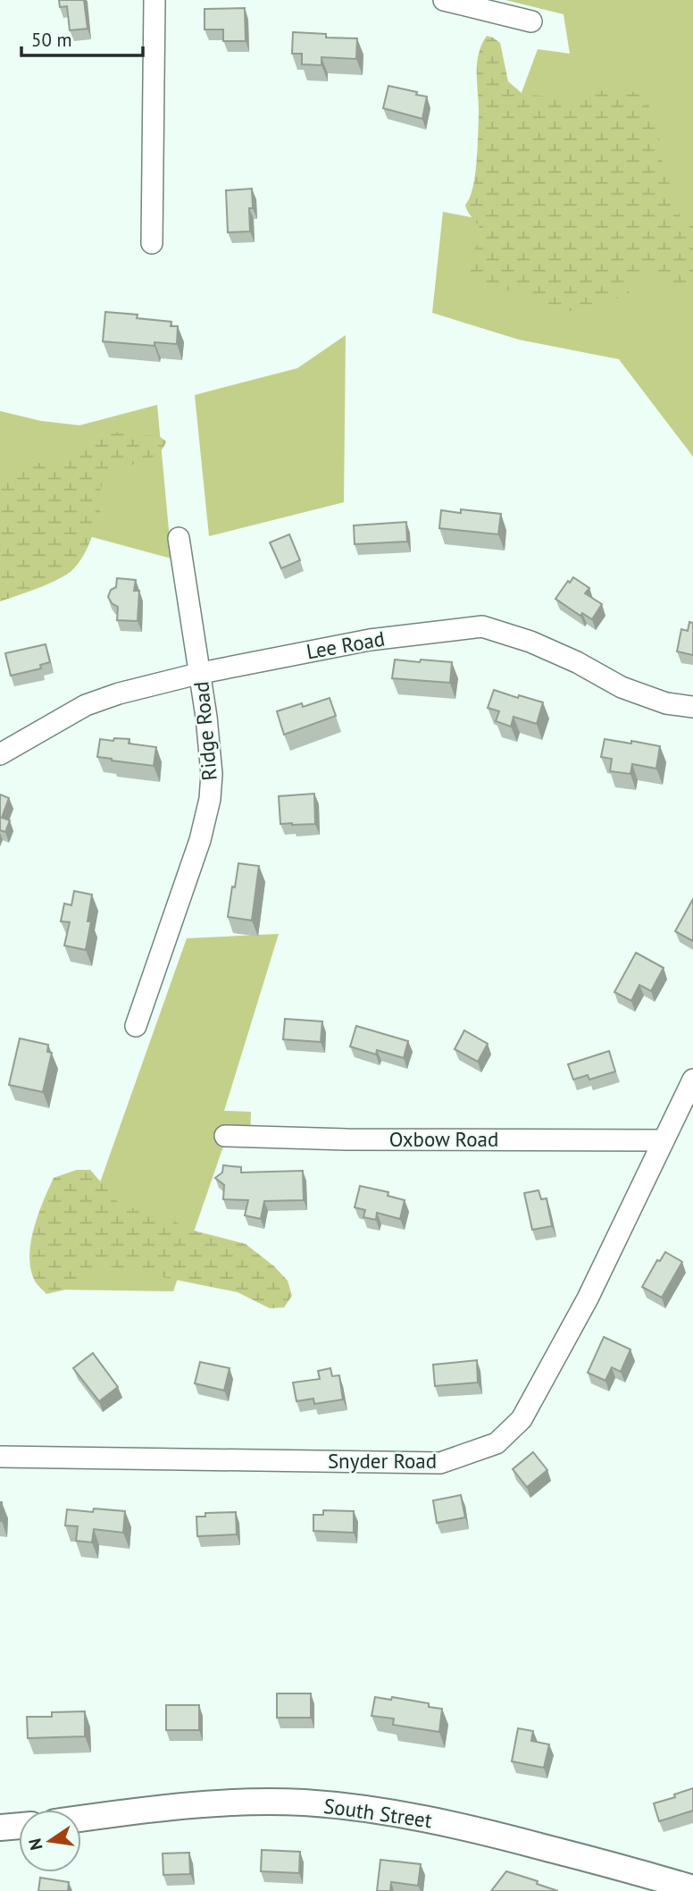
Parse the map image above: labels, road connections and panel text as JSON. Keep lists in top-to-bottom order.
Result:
{
  "streets": {
    "main road": ["South Street"],
    "street": [
      "Lee Road",
      "Ridge Road",
      "Oxbow Road",
      "Snyder Road"
    ]
  },
  "crossings": [
    ["Lee Road", "Ridge Road"],
    ["Oxbow Road", "Snyder Road"]
  ],
  "scale_bar": "50 m",
  "north": "left"
}
